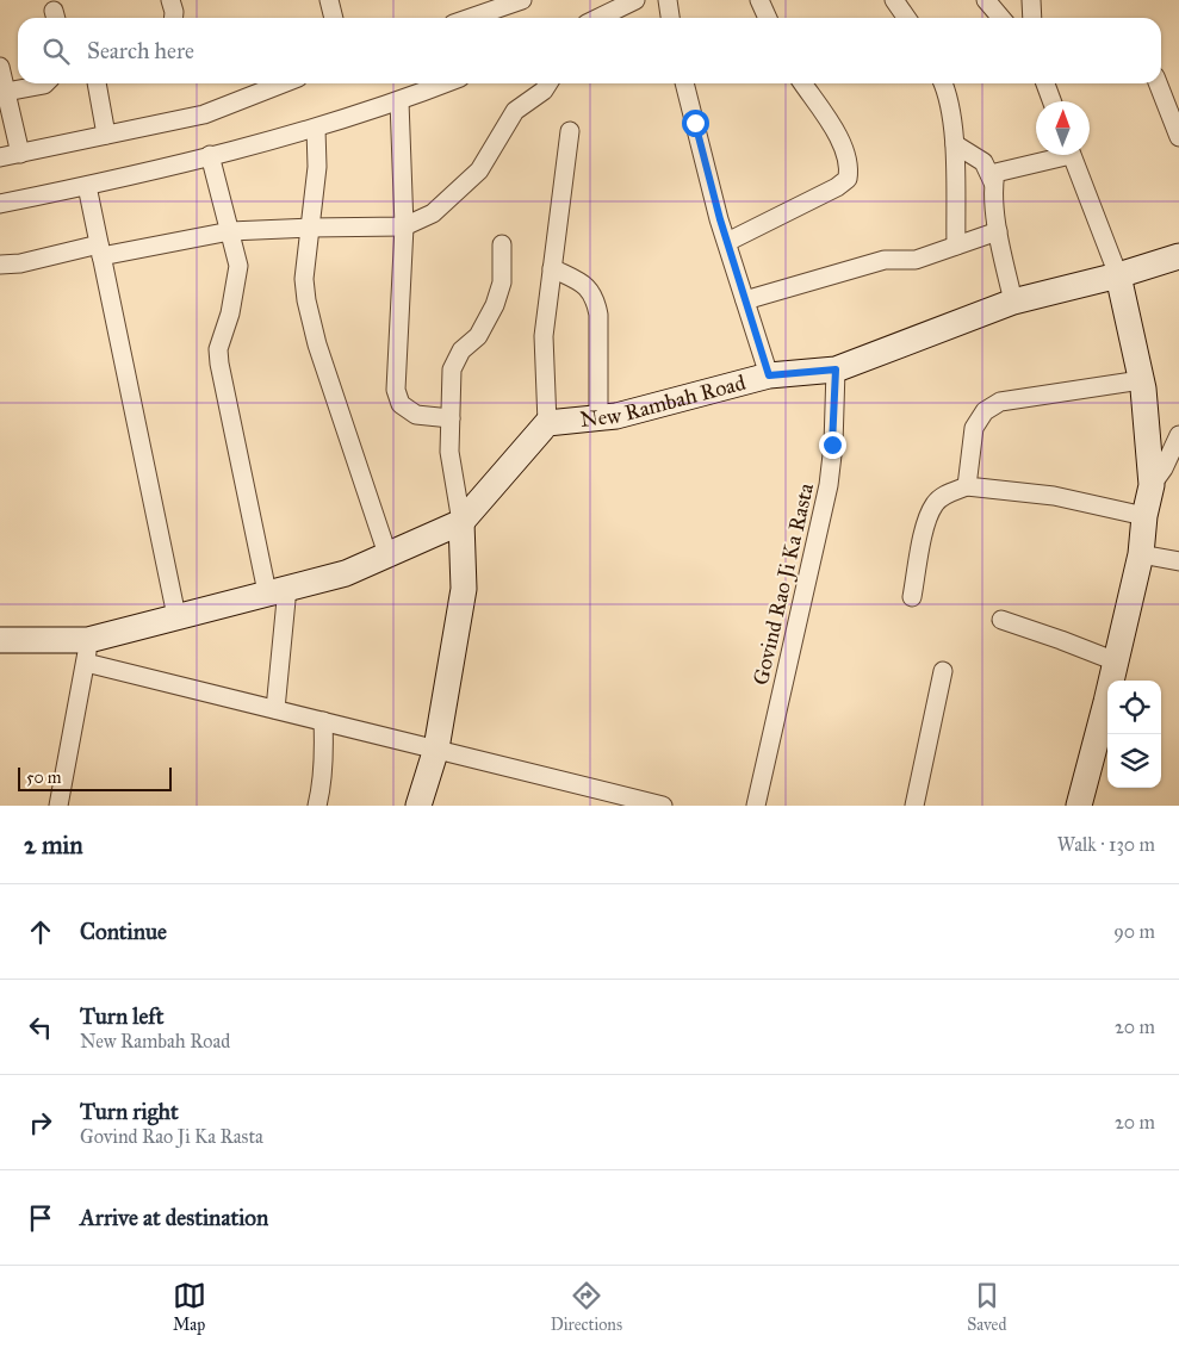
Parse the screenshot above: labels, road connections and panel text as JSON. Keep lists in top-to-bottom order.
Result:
{
  "streets": {
    "street": ["New Rambah Road", "Govind Rao Ji Ka Rasta"]
  },
  "crossings": [
    ["New Rambah Road", "Govind Rao Ji Ka Rasta"]
  ],
  "scale_bar": "50 m",
  "north": "top",
  "page": {
    "search": "Search here",
    "scale": "50 m",
    "heading": ["2 min", "Walk · 130 m"],
    "list": [
      ["Continue", "90 m"],
      ["Turn left", "New Rambah Road", "20 m"],
      ["Turn right", "Govind Rao Ji Ka Rasta", "20 m"],
      "Arrive at destination"
    ],
    "nav": ["Map", "Directions", "Saved"]
  }
}
